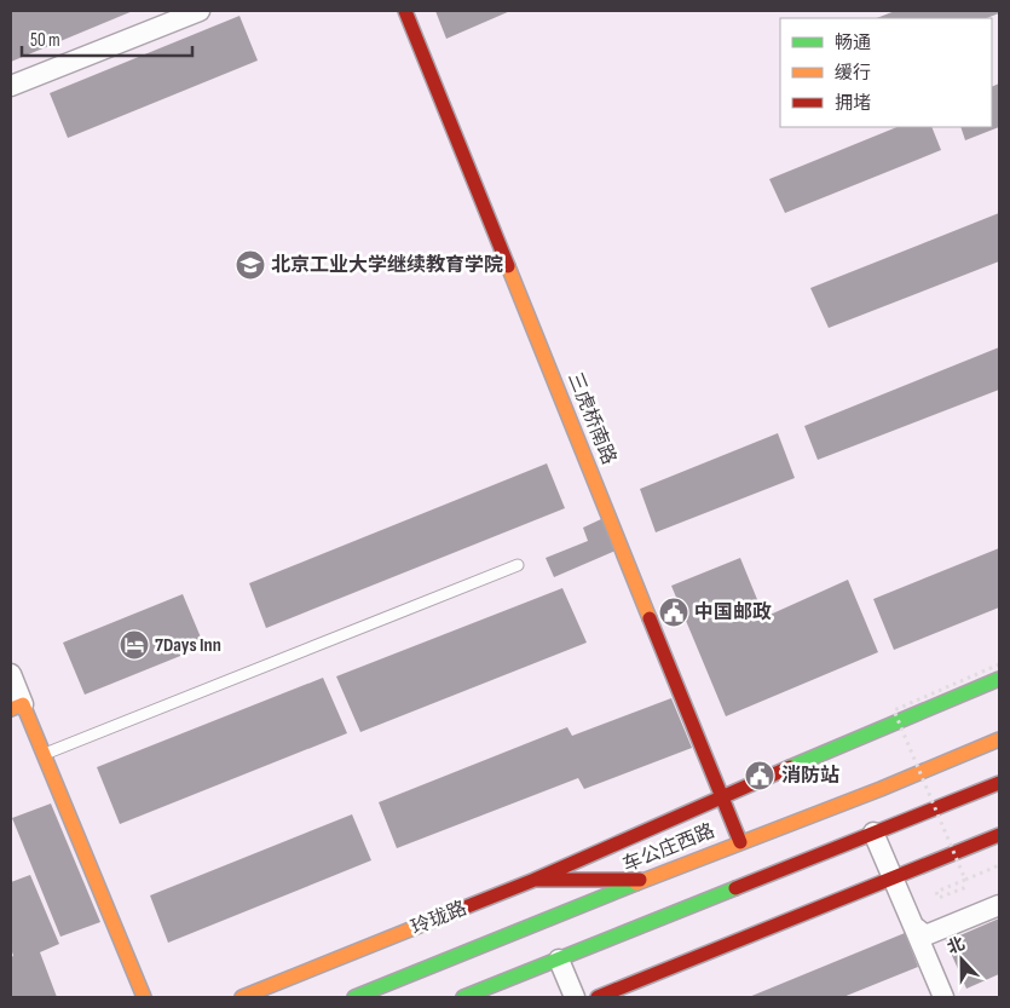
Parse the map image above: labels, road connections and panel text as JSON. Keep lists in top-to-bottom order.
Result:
{
  "streets": {
    "street": ["三虎桥南路", "车公庄西路", "玲珑路"]
  },
  "crossings": [
    ["三虎桥南路", "车公庄西路"],
    ["车公庄西路", "玲珑路"]
  ],
  "places": {
    "school or university": ["北京工业大学继续教育学院"],
    "public building": ["中国邮政", "消防站"],
    "hotel": ["7Days Inn"]
  },
  "legend": ["畅通", "缓行", "拥堵"],
  "scale_bar": "50 m",
  "north": "top"
}
